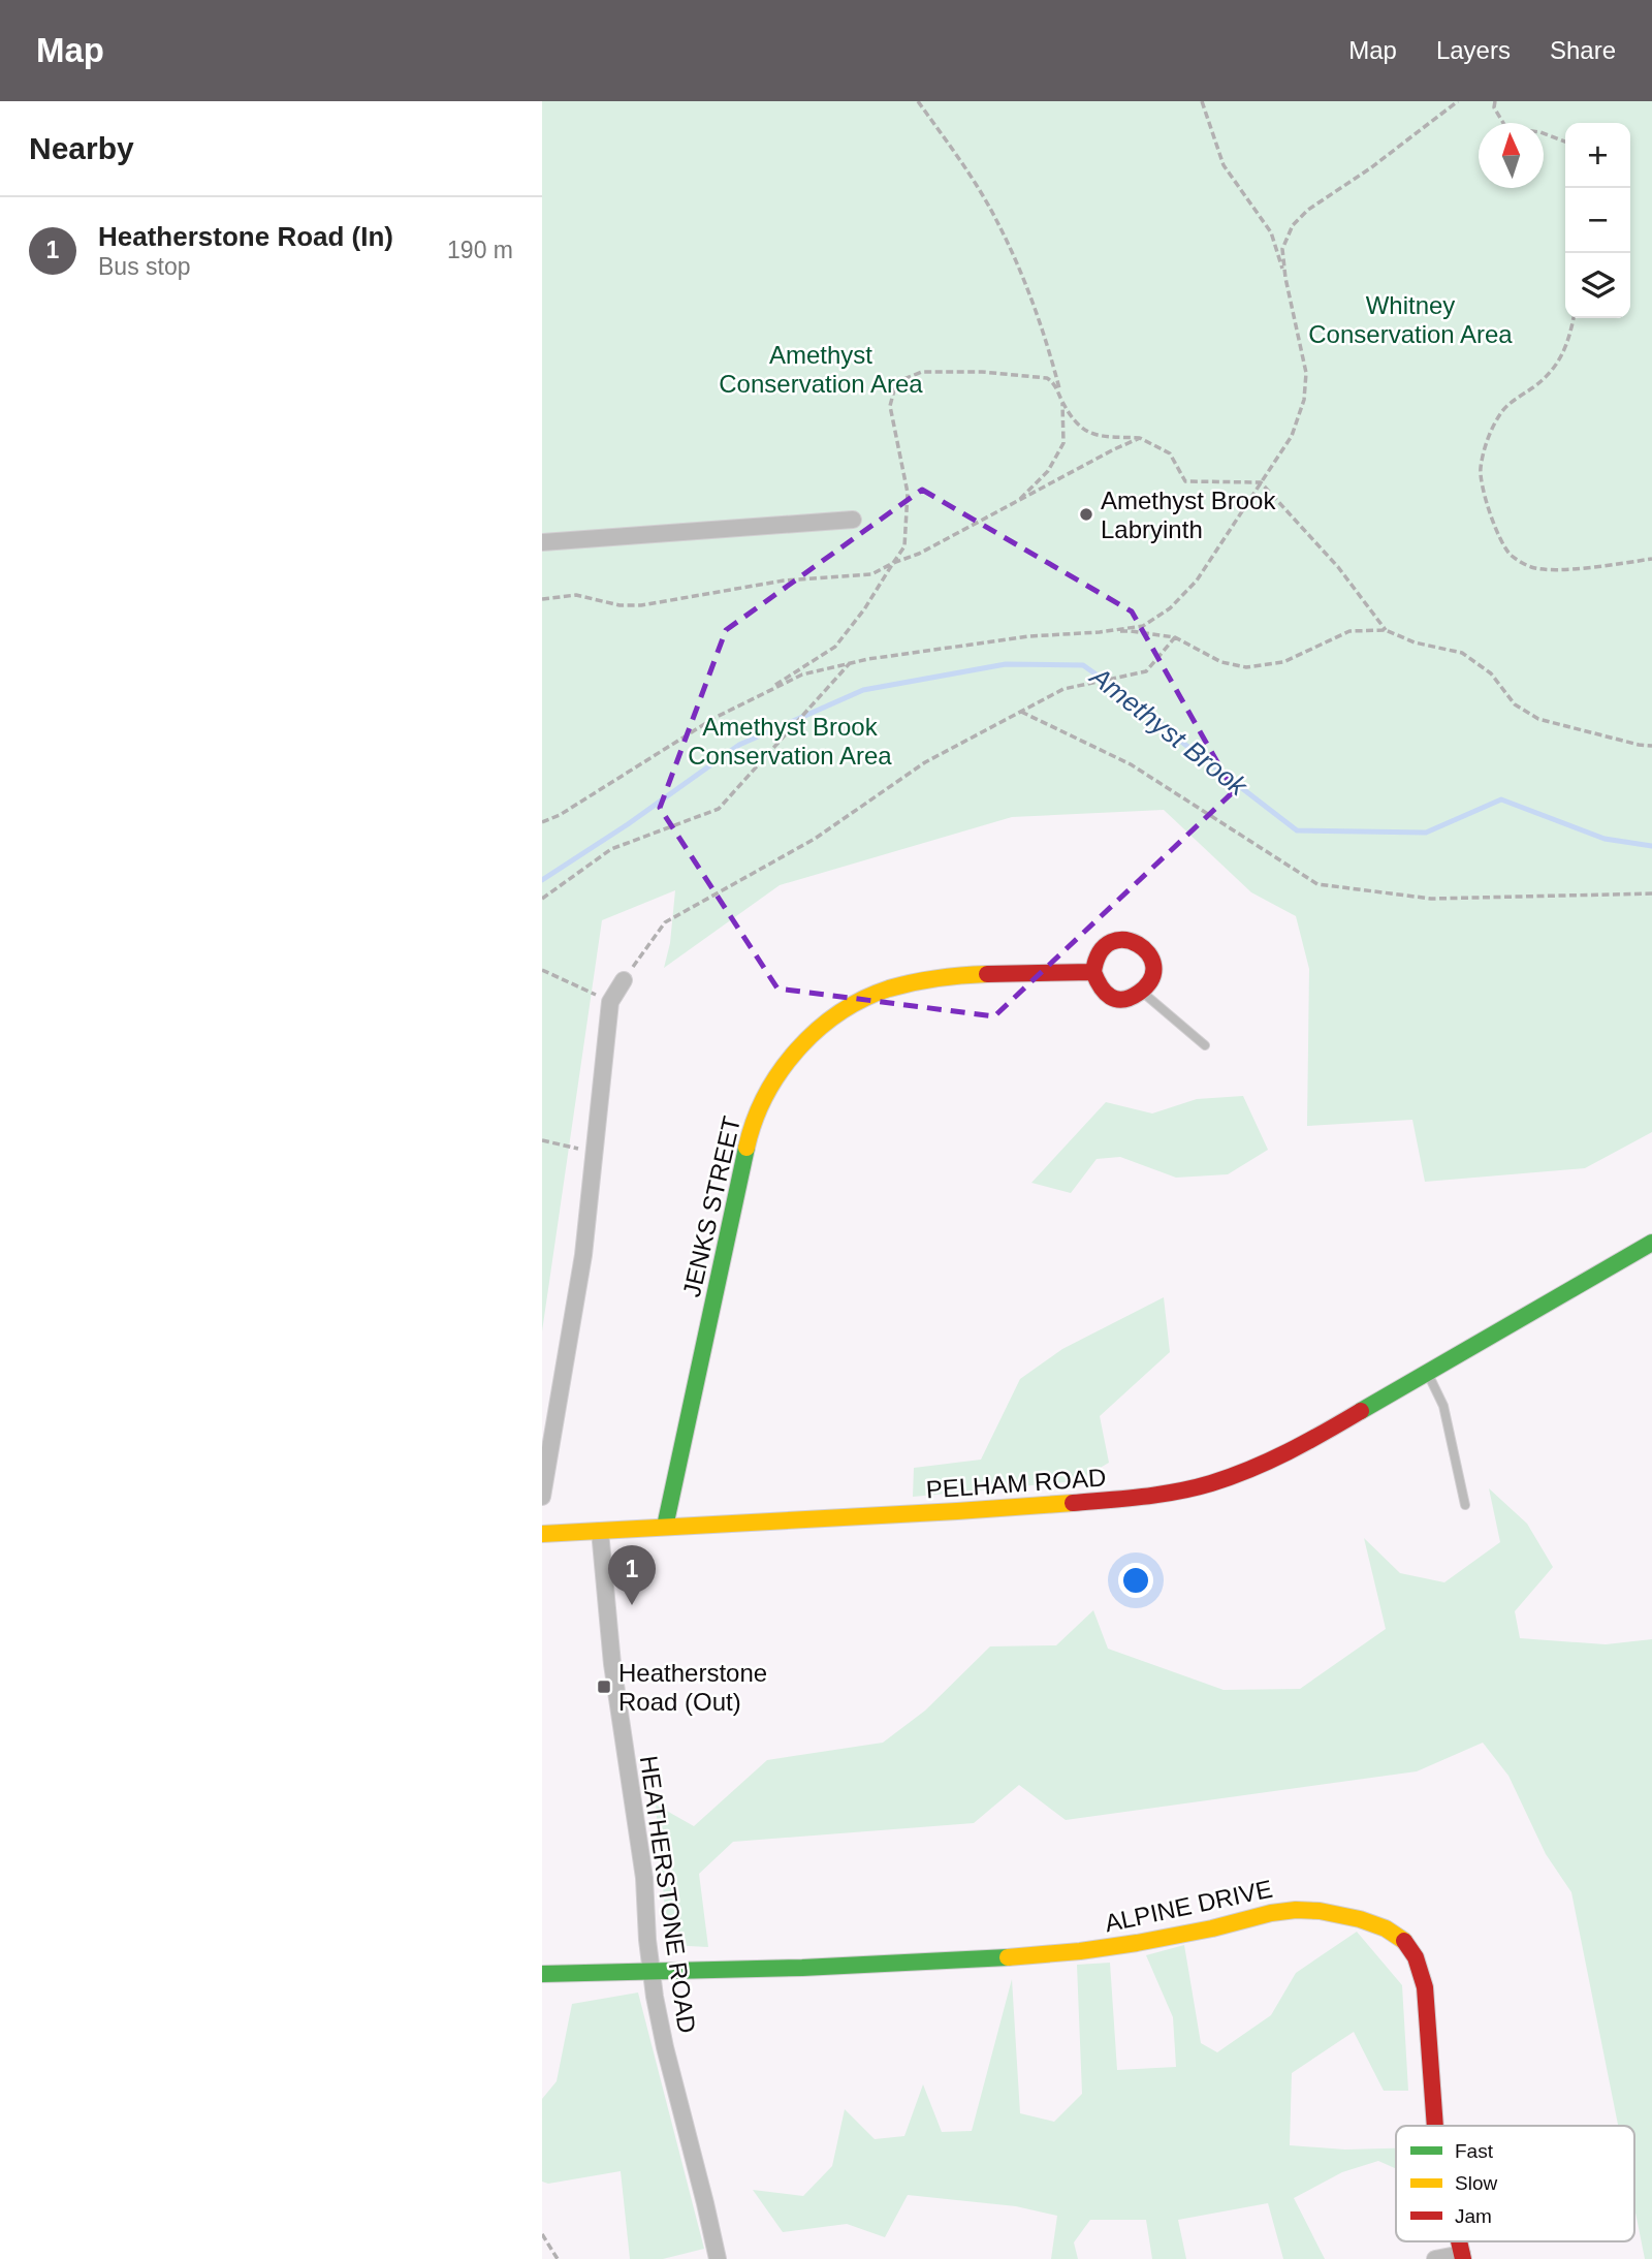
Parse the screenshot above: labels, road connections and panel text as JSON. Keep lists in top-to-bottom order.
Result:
{
  "streets": {
    "street": [
      "JENKS STREET",
      "PELHAM ROAD",
      "HEATHERSTONE ROAD",
      "ALPINE DRIVE"
    ]
  },
  "crossings": [
    ["JENKS STREET", "PELHAM ROAD"],
    ["PELHAM ROAD", "HEATHERSTONE ROAD"],
    ["HEATHERSTONE ROAD", "ALPINE DRIVE"]
  ],
  "water": ["Amethyst Brook"],
  "parks": ["Whitney Conservation Area", "Amethyst Conservation Area", "Amethyst Brook Conservation Area"],
  "places": {
    "other": ["Amethyst Brook Labryinth"],
    "transit": ["Heatherstone Road (Out)"]
  },
  "legend": ["Fast", "Slow", "Jam"],
  "north": "top",
  "page": {
    "header": "Map",
    "nav": ["Map", "Layers", "Share"],
    "heading": "Nearby",
    "map_buttons": ["+", "−"],
    "list": [
      {
        "mark": "1",
        "name": "Heatherstone Road (In)",
        "note": "Bus stop",
        "value": "190 m"
      }
    ],
    "pins": "1"
  }
}
